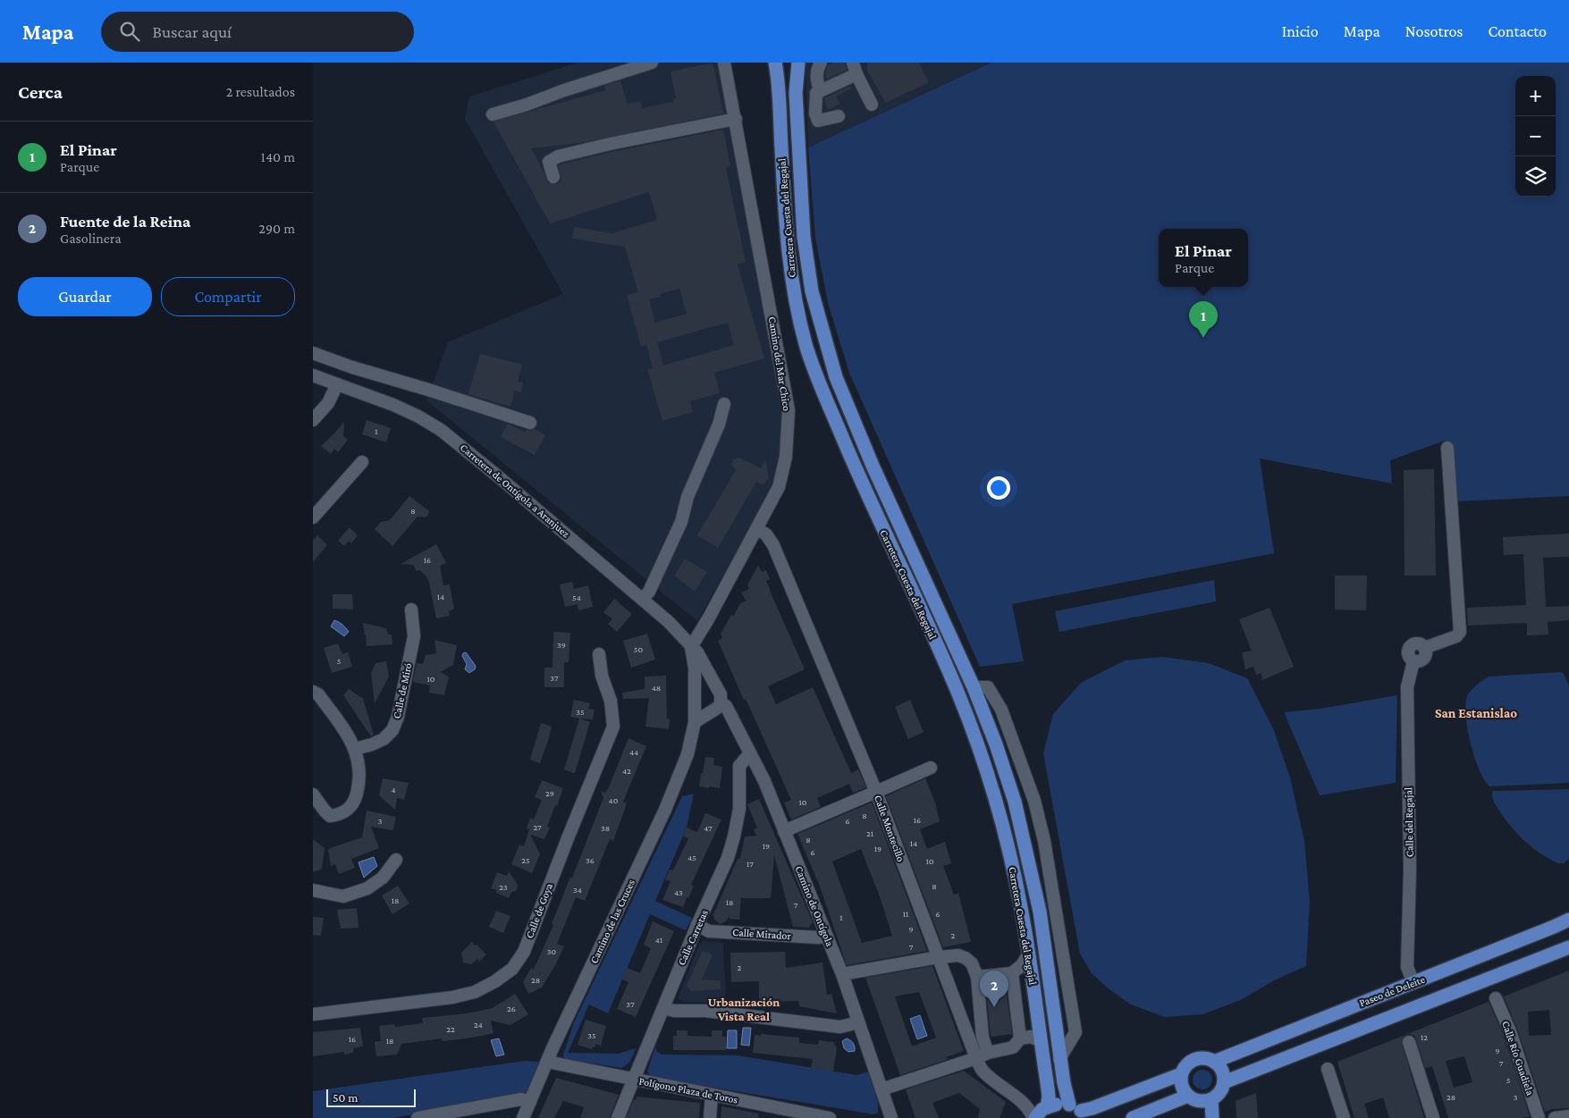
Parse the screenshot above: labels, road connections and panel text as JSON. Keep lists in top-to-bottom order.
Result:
{
  "streets": {
    "main road": ["Carretera Cuesta del Regajal", "Paseo de Deleite"],
    "street": [
      "Camino del Mar Chico",
      "Carretera de Ontígola a Aranjuez",
      "Calle de Miró",
      "Calle del Regajal",
      "Calle Montecillo",
      "Camino de Ontígola",
      "Calle de Goya",
      "Camino de las Cruces",
      "Calle Mirador",
      "Calle Carretas",
      "Calle Río Guadiela",
      "Polígono Plaza de Toros"
    ]
  },
  "crossings": [
    ["Camino del Mar Chico", "Carretera de Ontígola a Aranjuez"],
    ["Camino del Mar Chico", "Calle Montecillo"],
    ["Carretera de Ontígola a Aranjuez", "Camino de Ontígola"],
    ["Carretera de Ontígola a Aranjuez", "Camino de las Cruces"],
    ["Calle del Regajal", "Paseo de Deleite"],
    ["Camino de Ontígola", "Camino de las Cruces"],
    ["Camino de Ontígola", "Calle Mirador"],
    ["Camino de Ontígola", "Calle Carretas"],
    ["Camino de las Cruces", "Polígono Plaza de Toros"],
    ["Calle Mirador", "Calle Carretas"],
    ["Calle Carretas", "Polígono Plaza de Toros"]
  ],
  "districts": ["San Estanislao", "Urbanización Vista Real"],
  "house_numbers": [
    "1",
    "8",
    "16",
    "14",
    "54",
    "39",
    "50",
    "5",
    "37",
    "10",
    "48",
    "35",
    "44",
    "42",
    "4",
    "29",
    "40",
    "10",
    "8",
    "16",
    "3",
    "6",
    "27",
    "38",
    "47",
    "21",
    "8",
    "14",
    "19",
    "19",
    "6",
    "45",
    "25",
    "36",
    "10",
    "17",
    "8",
    "23",
    "34",
    "43",
    "18",
    "18",
    "7",
    "11",
    "6",
    "1",
    "9",
    "2",
    "41",
    "7",
    "30",
    "2",
    "28",
    "37",
    "26",
    "24",
    "22",
    "35",
    "12",
    "16",
    "18",
    "9",
    "7",
    "5",
    "28",
    "3"
  ],
  "scale_bar": "50 m",
  "page": {
    "header": "Mapa",
    "search": "Buscar aquí",
    "nav": [
      "Inicio",
      "Mapa",
      "Nosotros",
      "Contacto"
    ],
    "heading": ["Cerca", "2 resultados"],
    "map_buttons": ["+", "−"],
    "list": [
      {
        "mark": "1",
        "name": "El Pinar",
        "note": "Parque",
        "value": "140 m"
      },
      {
        "mark": "2",
        "name": "Fuente de la Reina",
        "note": "Gasolinera",
        "value": "290 m"
      }
    ],
    "popup": ["El Pinar", "Parque"],
    "buttons": ["Guardar", "Compartir"],
    "pins": ["1", "2"],
    "scale": "50 m"
  }
}
